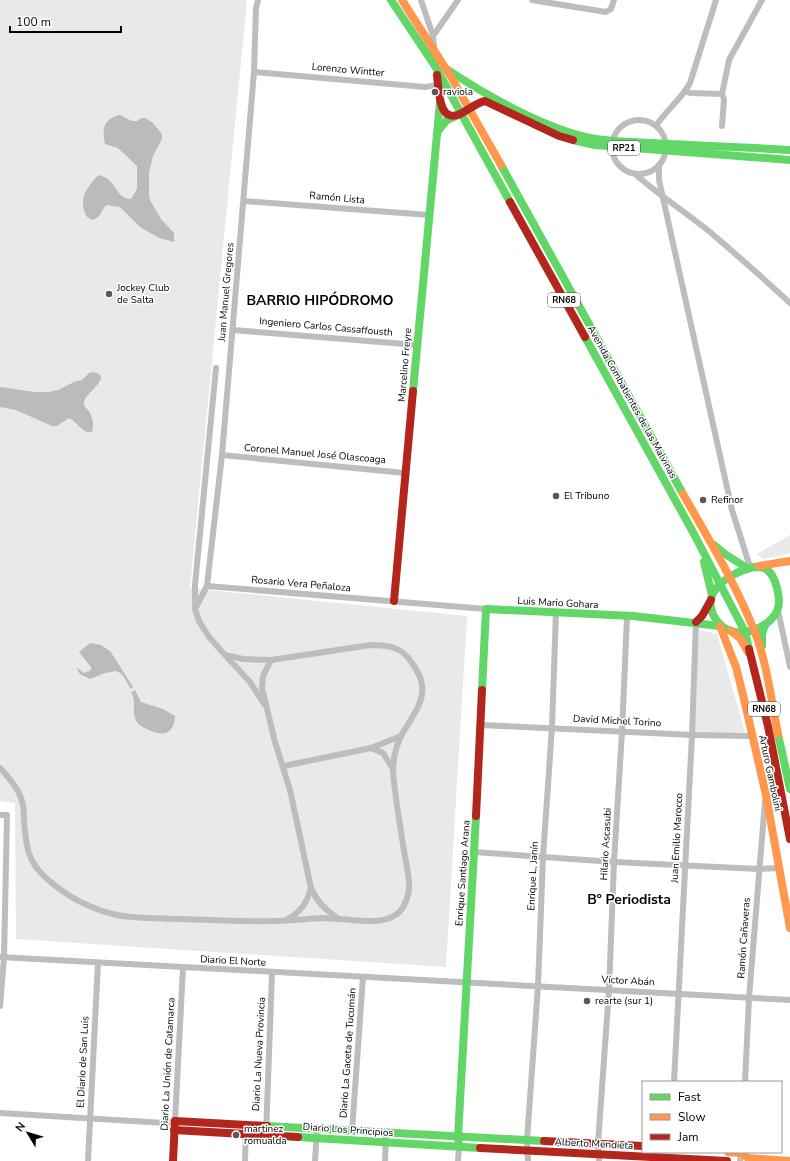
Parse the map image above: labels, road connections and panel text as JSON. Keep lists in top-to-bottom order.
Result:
{
  "streets": {
    "street": [
      "Lorenzo Wintter",
      "RP21",
      "Ramón Lista",
      "Juan Manuel Gregores",
      "RN68",
      "Ingeniero Carlos Cassaffousth",
      "Marcelino Freyre",
      "Avenida Combatientes de las Malvinas",
      "Coronel Manuel José Olascoaga",
      "Rosario Vera Peñaloza",
      "Luis Mario Gohara",
      "David Michel Torino",
      "Arturo Gambolini",
      "Juan Emilio Marocco",
      "Hilario Ascasubi",
      "Enrique Santiago Arana",
      "Enrique L. Janín",
      "Ramón Cañaveras",
      "Diario El Norte",
      "Víctor Abán",
      "Diario La Gaceta de Tucumán",
      "Diario La Nueva Provincia",
      "El Diario de San Luis",
      "Diario La Unión de Catamarca",
      "Diario Los Principios",
      "Alberto Mendieta"
    ]
  },
  "crossings": [
    ["Lorenzo Wintter", "Juan Manuel Gregores"],
    ["RP21", "Avenida Combatientes de las Malvinas"],
    ["Ramón Lista", "Juan Manuel Gregores"],
    ["Ramón Lista", "Marcelino Freyre"],
    ["Juan Manuel Gregores", "Ingeniero Carlos Cassaffousth"],
    ["Juan Manuel Gregores", "Coronel Manuel José Olascoaga"],
    ["Juan Manuel Gregores", "Rosario Vera Peñaloza"],
    ["Ingeniero Carlos Cassaffousth", "Marcelino Freyre"],
    ["Marcelino Freyre", "Coronel Manuel José Olascoaga"],
    ["Marcelino Freyre", "Rosario Vera Peñaloza"],
    ["Marcelino Freyre", "Luis Mario Gohara"],
    ["Avenida Combatientes de las Malvinas", "Arturo Gambolini"],
    ["Rosario Vera Peñaloza", "Luis Mario Gohara"],
    ["Luis Mario Gohara", "Arturo Gambolini"],
    ["Luis Mario Gohara", "Juan Emilio Marocco"],
    ["Luis Mario Gohara", "Hilario Ascasubi"],
    ["Luis Mario Gohara", "Enrique Santiago Arana"],
    ["Luis Mario Gohara", "Enrique L. Janín"],
    ["David Michel Torino", "Arturo Gambolini"],
    ["David Michel Torino", "Juan Emilio Marocco"],
    ["David Michel Torino", "Hilario Ascasubi"],
    ["David Michel Torino", "Enrique Santiago Arana"],
    ["David Michel Torino", "Enrique L. Janín"],
    ["Arturo Gambolini", "Ramón Cañaveras"],
    ["Juan Emilio Marocco", "Víctor Abán"],
    ["Hilario Ascasubi", "Víctor Abán"],
    ["Hilario Ascasubi", "Alberto Mendieta"],
    ["Enrique Santiago Arana", "Diario El Norte"],
    ["Enrique Santiago Arana", "Víctor Abán"],
    ["Enrique Santiago Arana", "Diario Los Principios"],
    ["Enrique Santiago Arana", "Alberto Mendieta"],
    ["Enrique L. Janín", "Víctor Abán"],
    ["Enrique L. Janín", "Alberto Mendieta"],
    ["Ramón Cañaveras", "Víctor Abán"],
    ["Diario El Norte", "Víctor Abán"],
    ["Diario El Norte", "Diario La Gaceta de Tucumán"],
    ["Diario El Norte", "Diario La Nueva Provincia"],
    ["Diario El Norte", "El Diario de San Luis"],
    ["Diario El Norte", "Diario La Unión de Catamarca"],
    ["Diario La Gaceta de Tucumán", "Diario Los Principios"],
    ["Diario La Nueva Provincia", "Diario Los Principios"],
    ["El Diario de San Luis", "Diario Los Principios"],
    ["Diario La Unión de Catamarca", "Diario Los Principios"],
    ["Diario Los Principios", "Alberto Mendieta"]
  ],
  "districts": ["BARRIO HIPÓDROMO", "Bº Periodista"],
  "places": [
    "raviola",
    "Jockey Club de Salta",
    "El Tribuno",
    "Refinor",
    "rearte (sur 1)",
    "martinez romualda"
  ],
  "legend": ["Fast", "Slow", "Jam"],
  "scale_bar": "100 m",
  "north": "top left"
}
